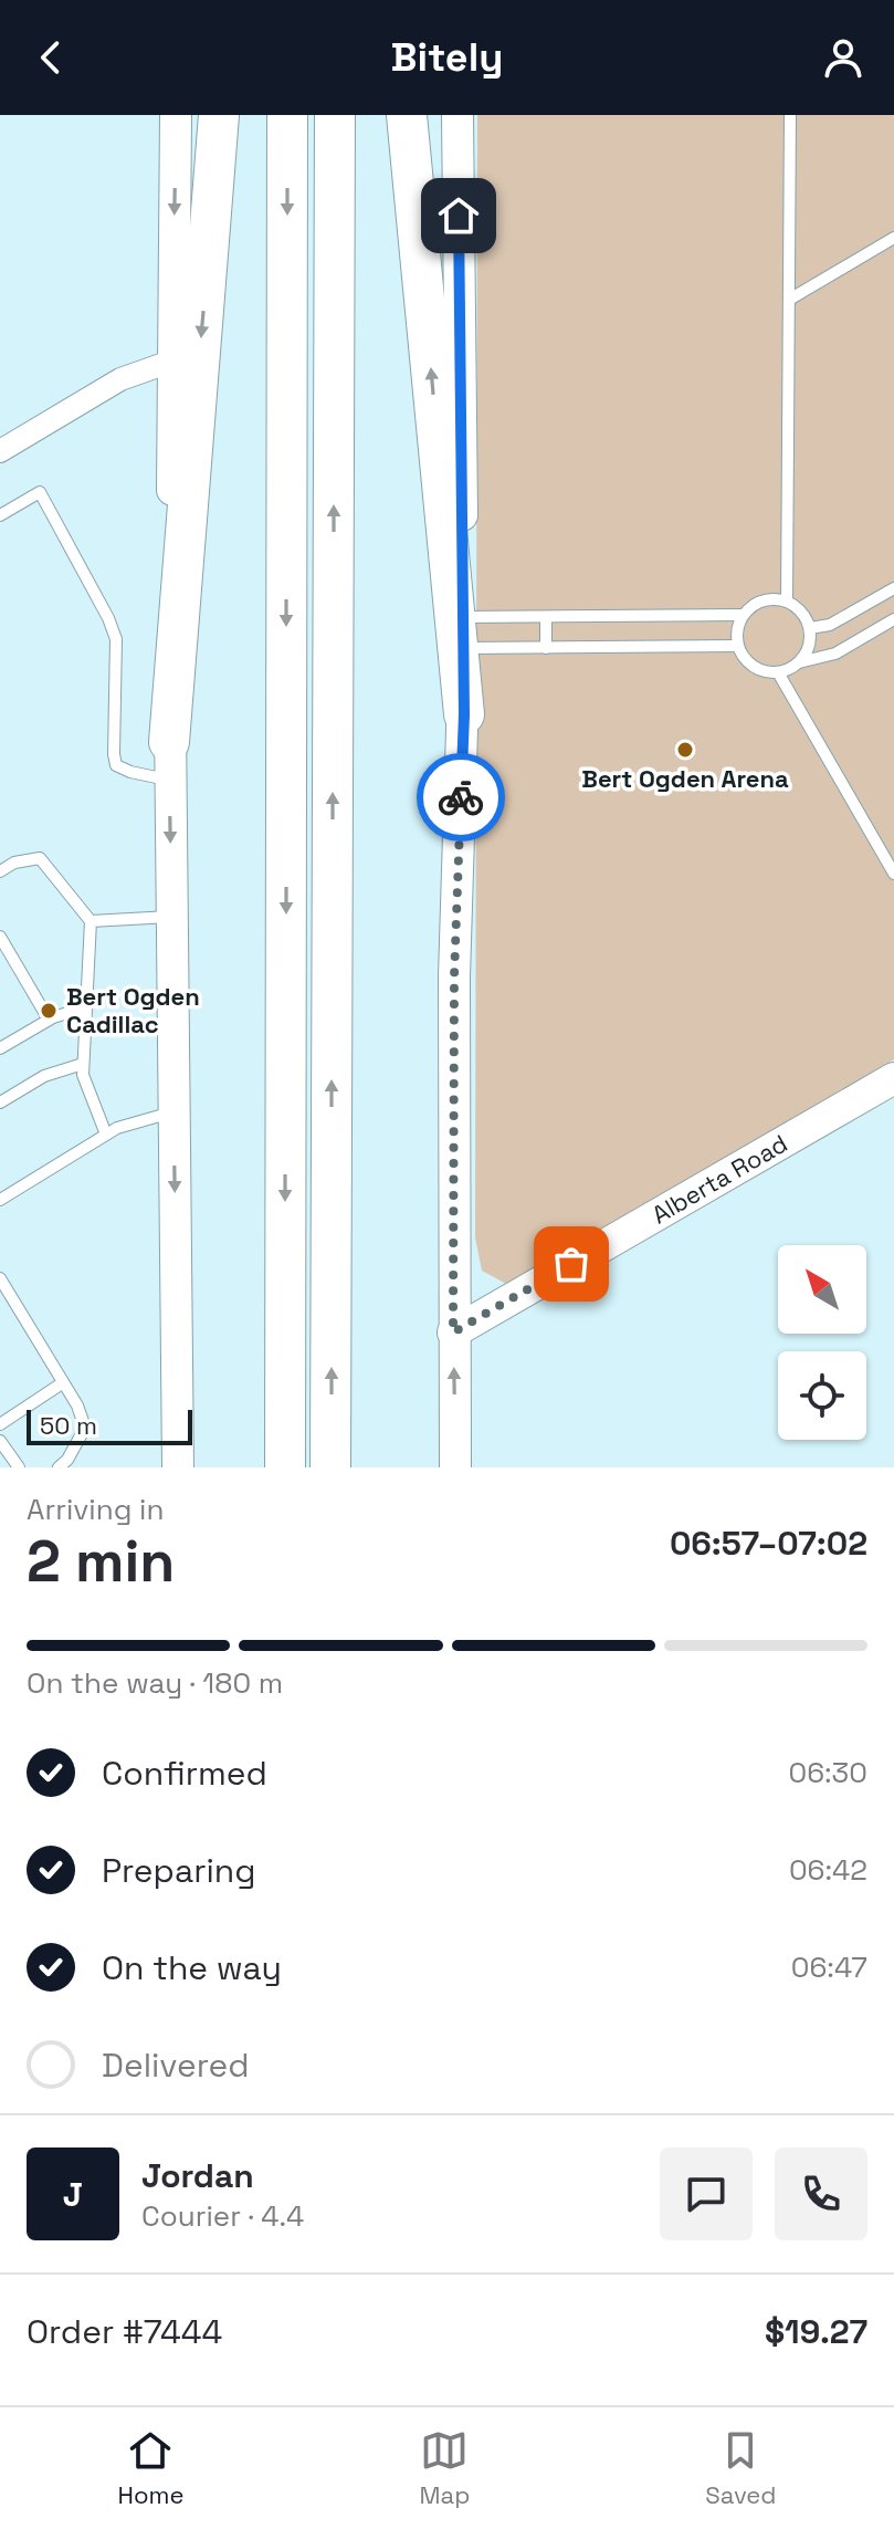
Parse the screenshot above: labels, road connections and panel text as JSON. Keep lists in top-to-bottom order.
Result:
{
  "streets": {
    "main road": ["Alberta Road"]
  },
  "places": ["Bert Ogden Arena", "Bert Ogden Cadillac"],
  "scale_bar": "50 m",
  "north": "top left",
  "page": {
    "header": "Bitely",
    "scale": "50 m",
    "heading": ["2 min", "Arriving in", "06:57–07:02"],
    "panel": [
      "Jordan",
      "Courier · 4.4",
      "Order #7444",
      "$19.27"
    ],
    "bar": "On the way · 180 m",
    "list": [
      ["Confirmed", "06:30"],
      ["Preparing", "06:42"],
      ["On the way", "06:47"],
      "Delivered"
    ],
    "round": "J",
    "tabs": ["Home", "Map", "Saved"]
  }
}
